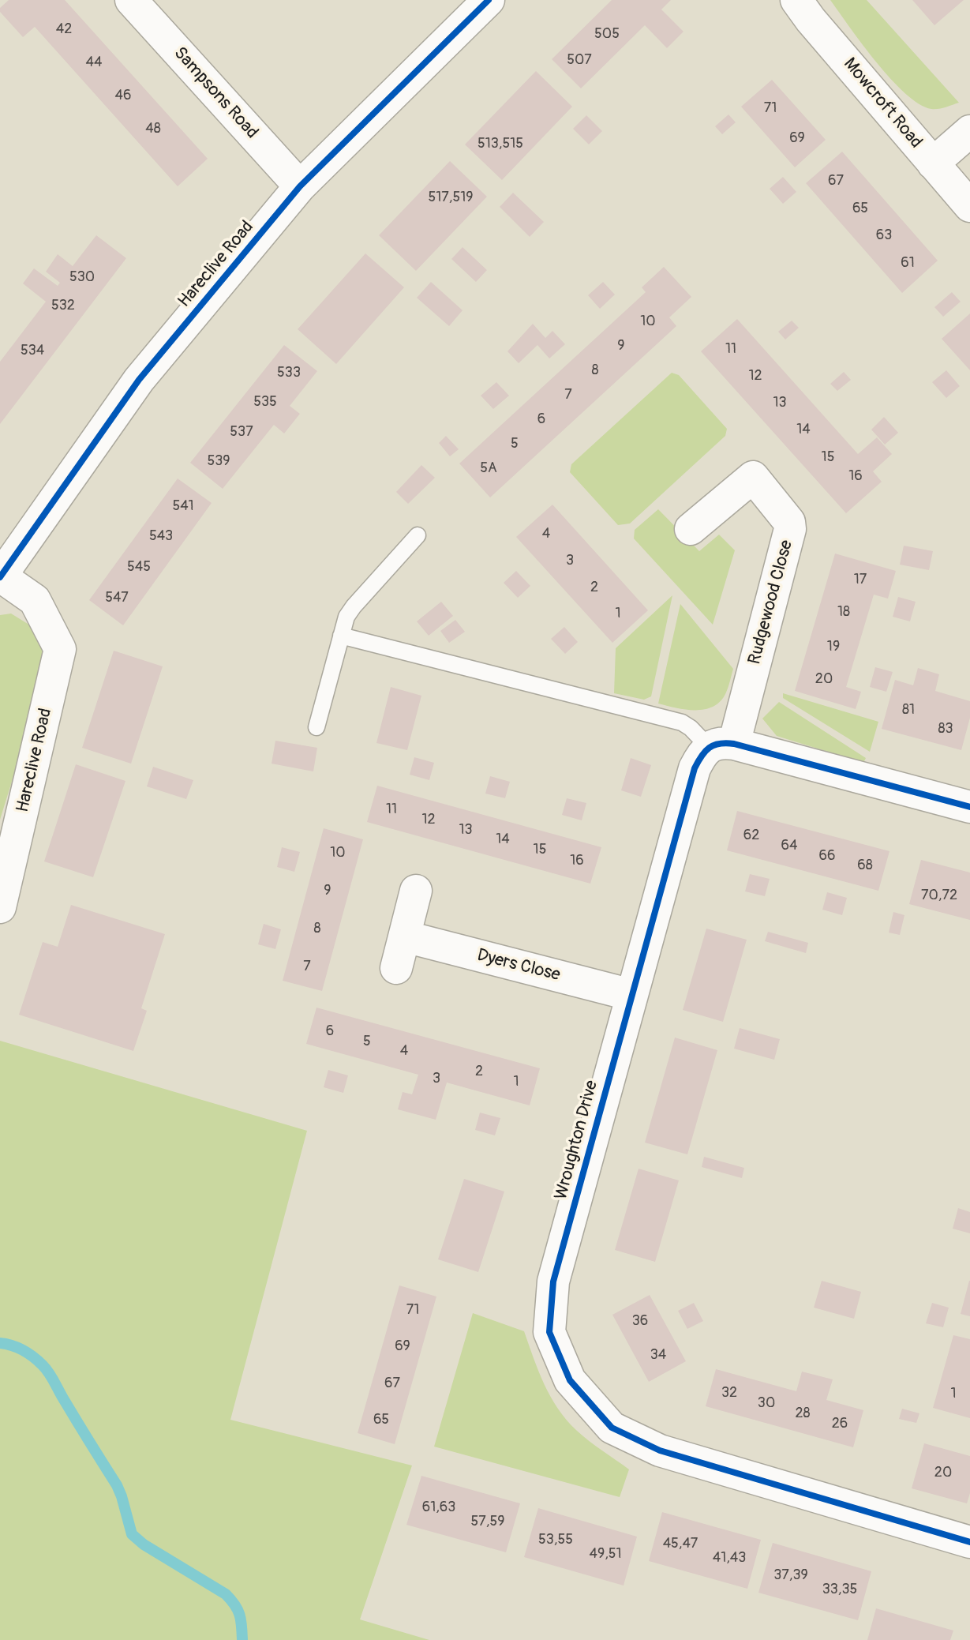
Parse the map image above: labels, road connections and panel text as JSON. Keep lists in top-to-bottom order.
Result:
{
  "streets": {
    "street": [
      "Sampsons Road",
      "Mowcroft Road",
      "Hareclive Road",
      "Rudgewood Close",
      "Dyers Close",
      "Wroughton Drive"
    ]
  },
  "crossings": [
    ["Sampsons Road", "Hareclive Road"],
    ["Rudgewood Close", "Wroughton Drive"],
    ["Dyers Close", "Wroughton Drive"]
  ],
  "house_numbers": [
    "42",
    "505",
    "507",
    "44",
    "46",
    "71",
    "48",
    "69",
    "513,515",
    "67",
    "517,519",
    "65",
    "63",
    "61",
    "530",
    "532",
    "10",
    "9",
    "11",
    "534",
    "8",
    "533",
    "12",
    "7",
    "535",
    "13",
    "6",
    "14",
    "537",
    "5",
    "15",
    "539",
    "5A",
    "16",
    "541",
    "4",
    "543",
    "3",
    "545",
    "17",
    "2",
    "547",
    "18",
    "1",
    "19",
    "20",
    "81",
    "83",
    "11",
    "12",
    "13",
    "62",
    "14",
    "64",
    "15",
    "10",
    "66",
    "16",
    "68",
    "9",
    "70,72",
    "8",
    "7",
    "6",
    "5",
    "4",
    "2",
    "3",
    "1",
    "71",
    "36",
    "69",
    "34",
    "67",
    "32",
    "1",
    "30",
    "28",
    "65",
    "26",
    "20",
    "61,63",
    "57,59",
    "53,55",
    "45,47",
    "49,51",
    "41,43",
    "37,39",
    "33,35"
  ]
}
